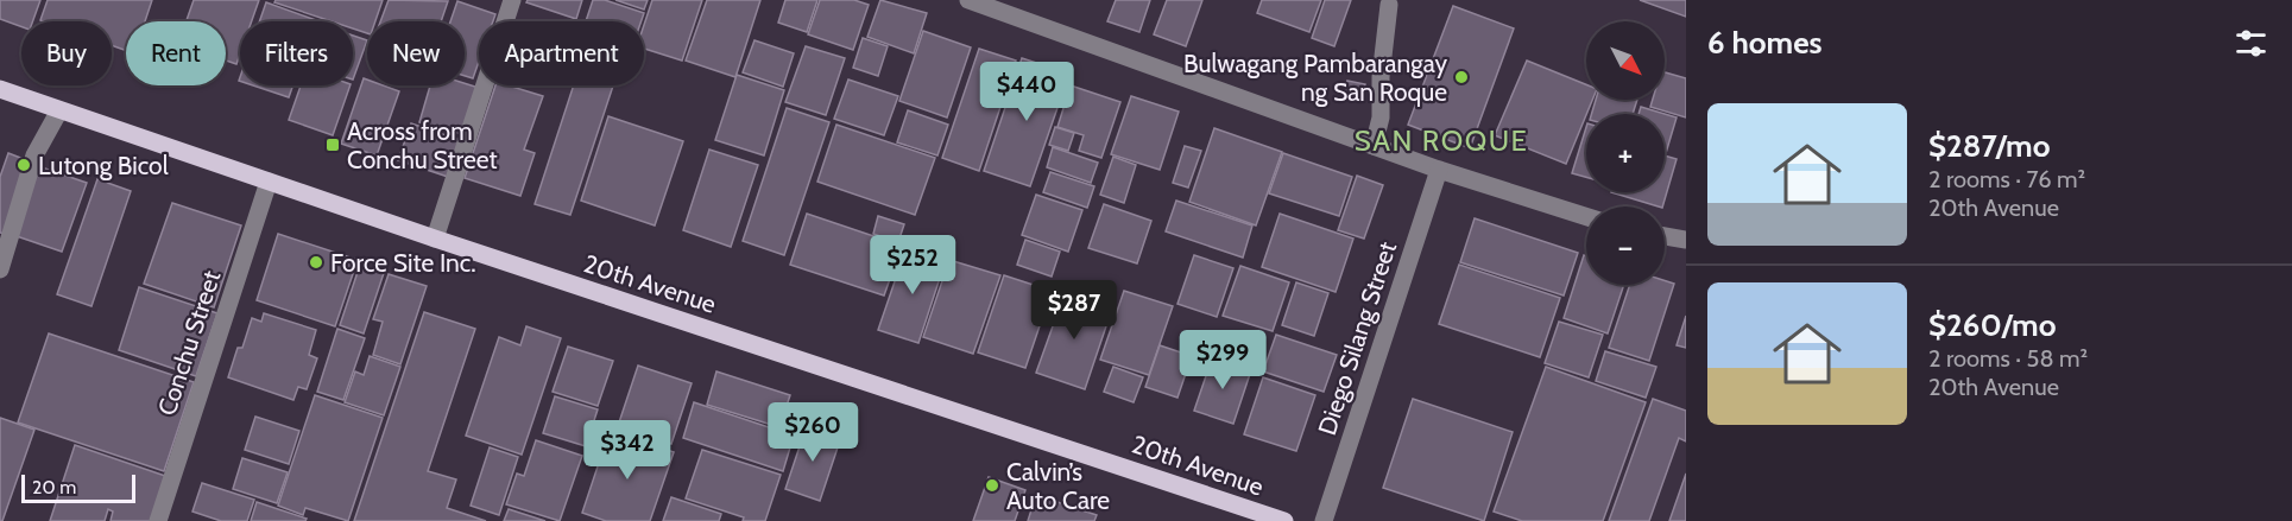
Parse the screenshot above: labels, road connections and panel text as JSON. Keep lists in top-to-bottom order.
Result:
{
  "streets": {
    "main road": ["20th Avenue"],
    "street": ["Diego Silang Street", "Conchu Street"]
  },
  "crossings": [
    ["20th Avenue", "Conchu Street"]
  ],
  "districts": ["SAN ROQUE"],
  "places": {
    "other": [
      "Bulwagang Pambarangay ng San Roque",
      "Lutong Bicol",
      "Force Site Inc.",
      "Calvin’s Auto Care"
    ],
    "transit": ["Across from Conchu Street"]
  },
  "scale_bar": "20 m",
  "north": "bottom right",
  "page": {
    "heading": "6 homes",
    "map_buttons": ["+", "−"],
    "chip": [
      "Buy",
      "Rent",
      "Filters",
      "New",
      "Apartment"
    ],
    "price": [
      "$440",
      "$252",
      "$287",
      "$299",
      "$260",
      "$342"
    ],
    "list": [
      {
        "name": "$287/mo",
        "note": "2 rooms · 76 m² · 20th Avenue"
      },
      {
        "name": "$260/mo",
        "note": "2 rooms · 58 m² · 20th Avenue"
      }
    ],
    "scale": "20 m"
  }
}
